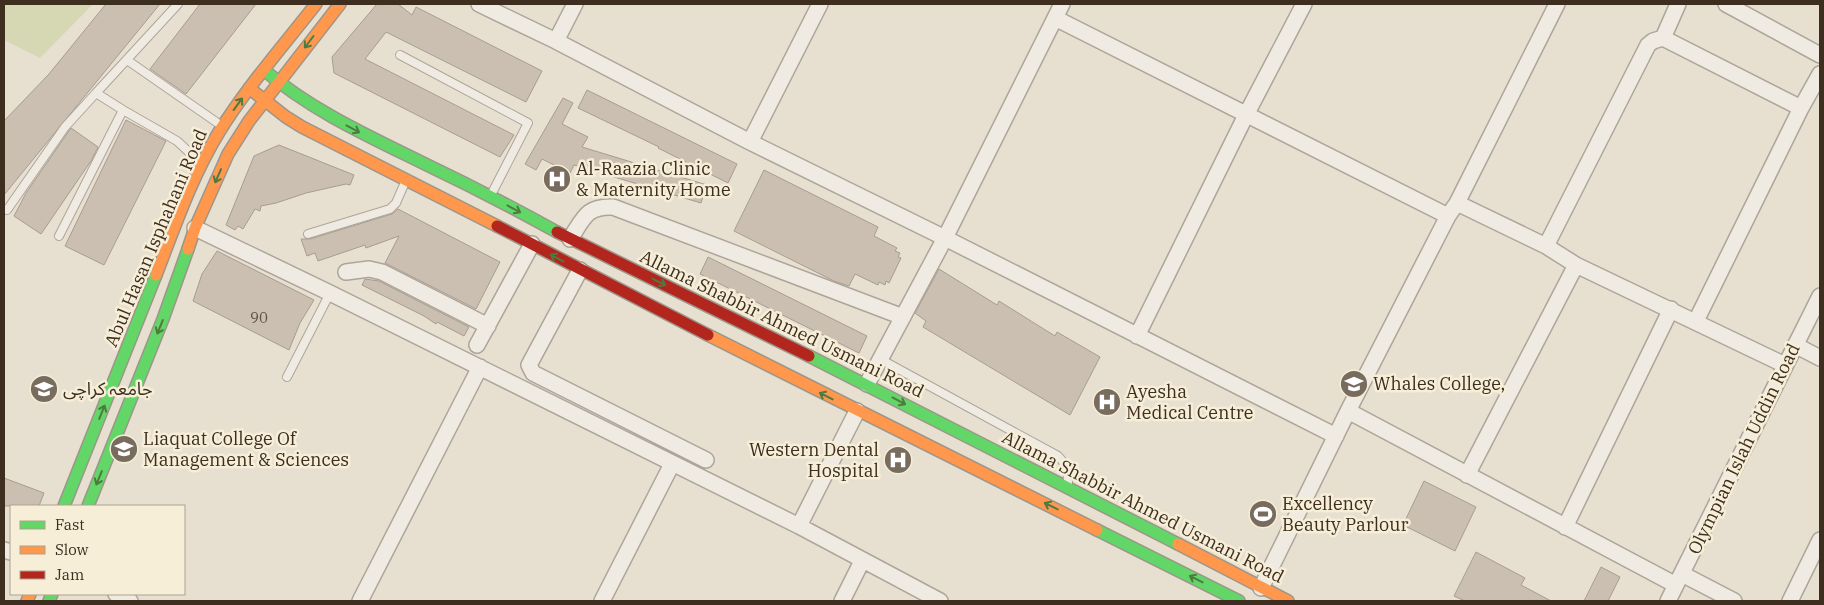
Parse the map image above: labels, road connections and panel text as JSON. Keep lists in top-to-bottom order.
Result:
{
  "streets": {
    "main road": ["Abul Hasan Isphahani Road", "Allama Shabbir Ahmed Usmani Road"],
    "street": ["Olympian Islah Uddin Road"]
  },
  "crossings": [
    ["Abul Hasan Isphahani Road", "Allama Shabbir Ahmed Usmani Road"]
  ],
  "places": {
    "hospital": ["Al-Raazia Clinic & Maternity Home", "Ayesha Medical Centre", "Western Dental Hospital"],
    "school or university": ["Whales College,", "جامعہ کراچی", "Liaquat College Of Management & Sciences"],
    "sports": ["Excellency Beauty Parlour"]
  },
  "house_numbers": ["90"],
  "legend": ["Fast", "Slow", "Jam"]
}
